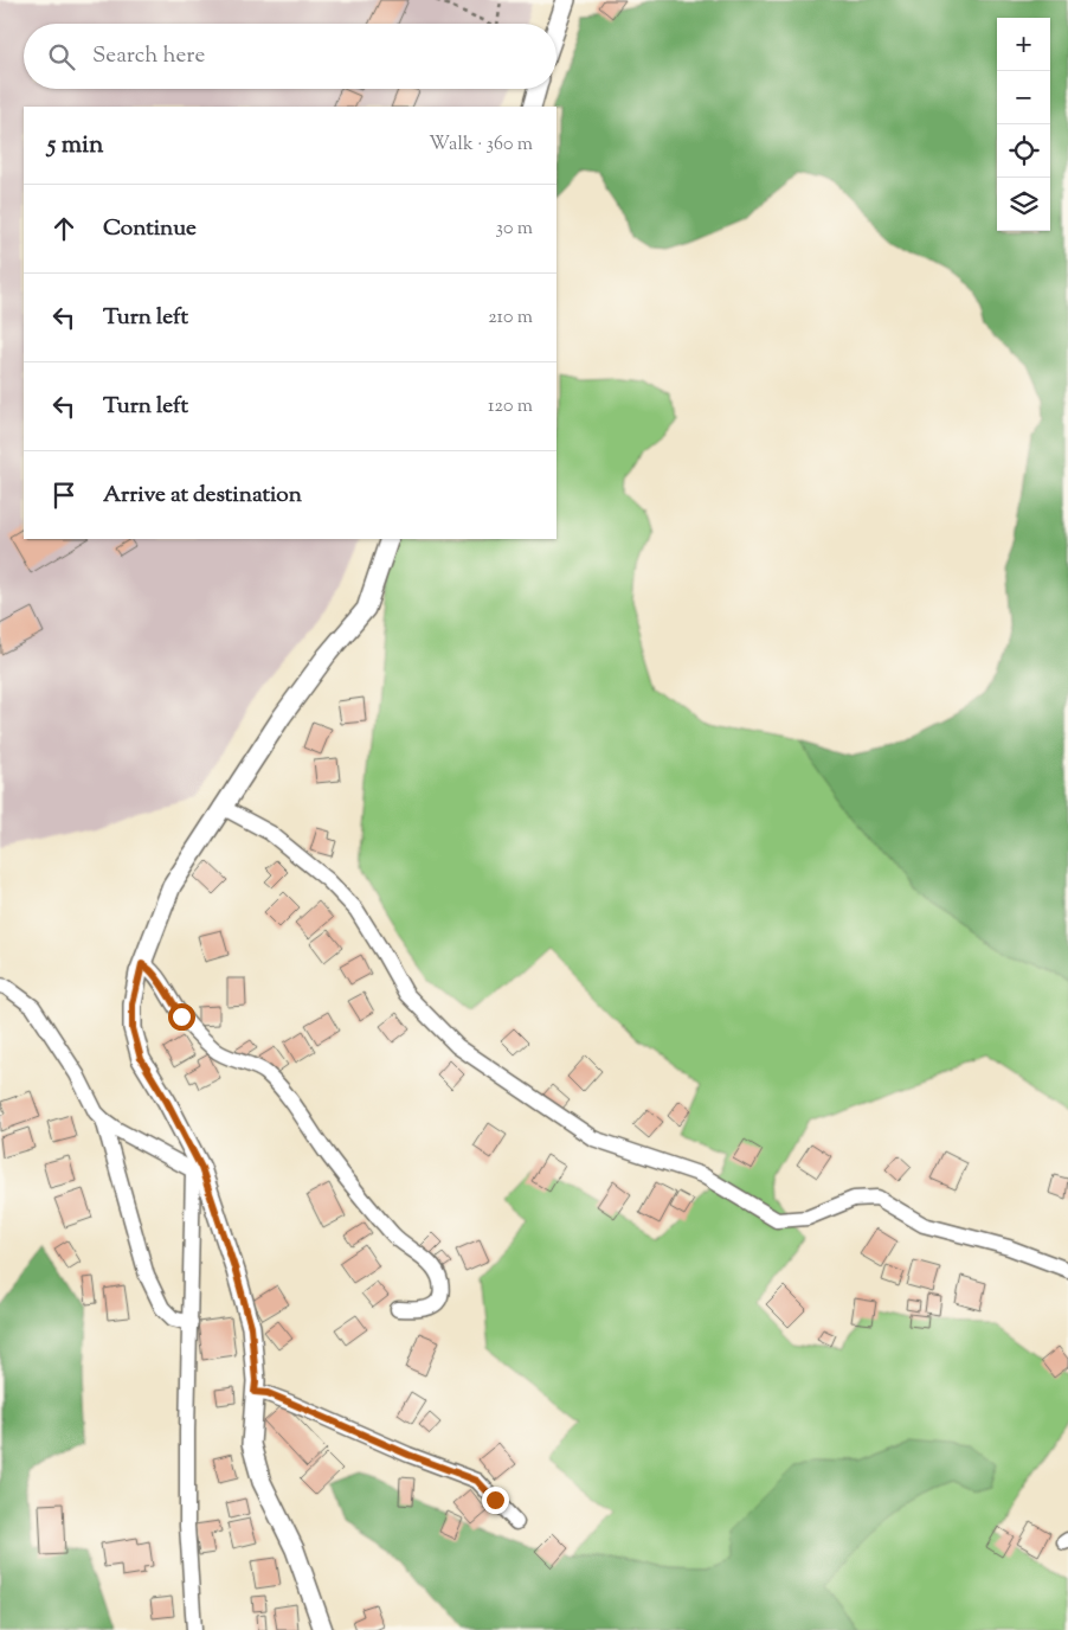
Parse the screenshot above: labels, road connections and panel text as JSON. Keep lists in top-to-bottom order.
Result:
{
  "page": {
    "map_buttons": ["+", "−"],
    "search": "Search here",
    "heading": ["5 min", "Walk · 360 m"],
    "list": [
      ["Continue", "30 m"],
      ["Turn left", "210 m"],
      ["Turn left", "120 m"],
      "Arrive at destination"
    ]
  }
}
